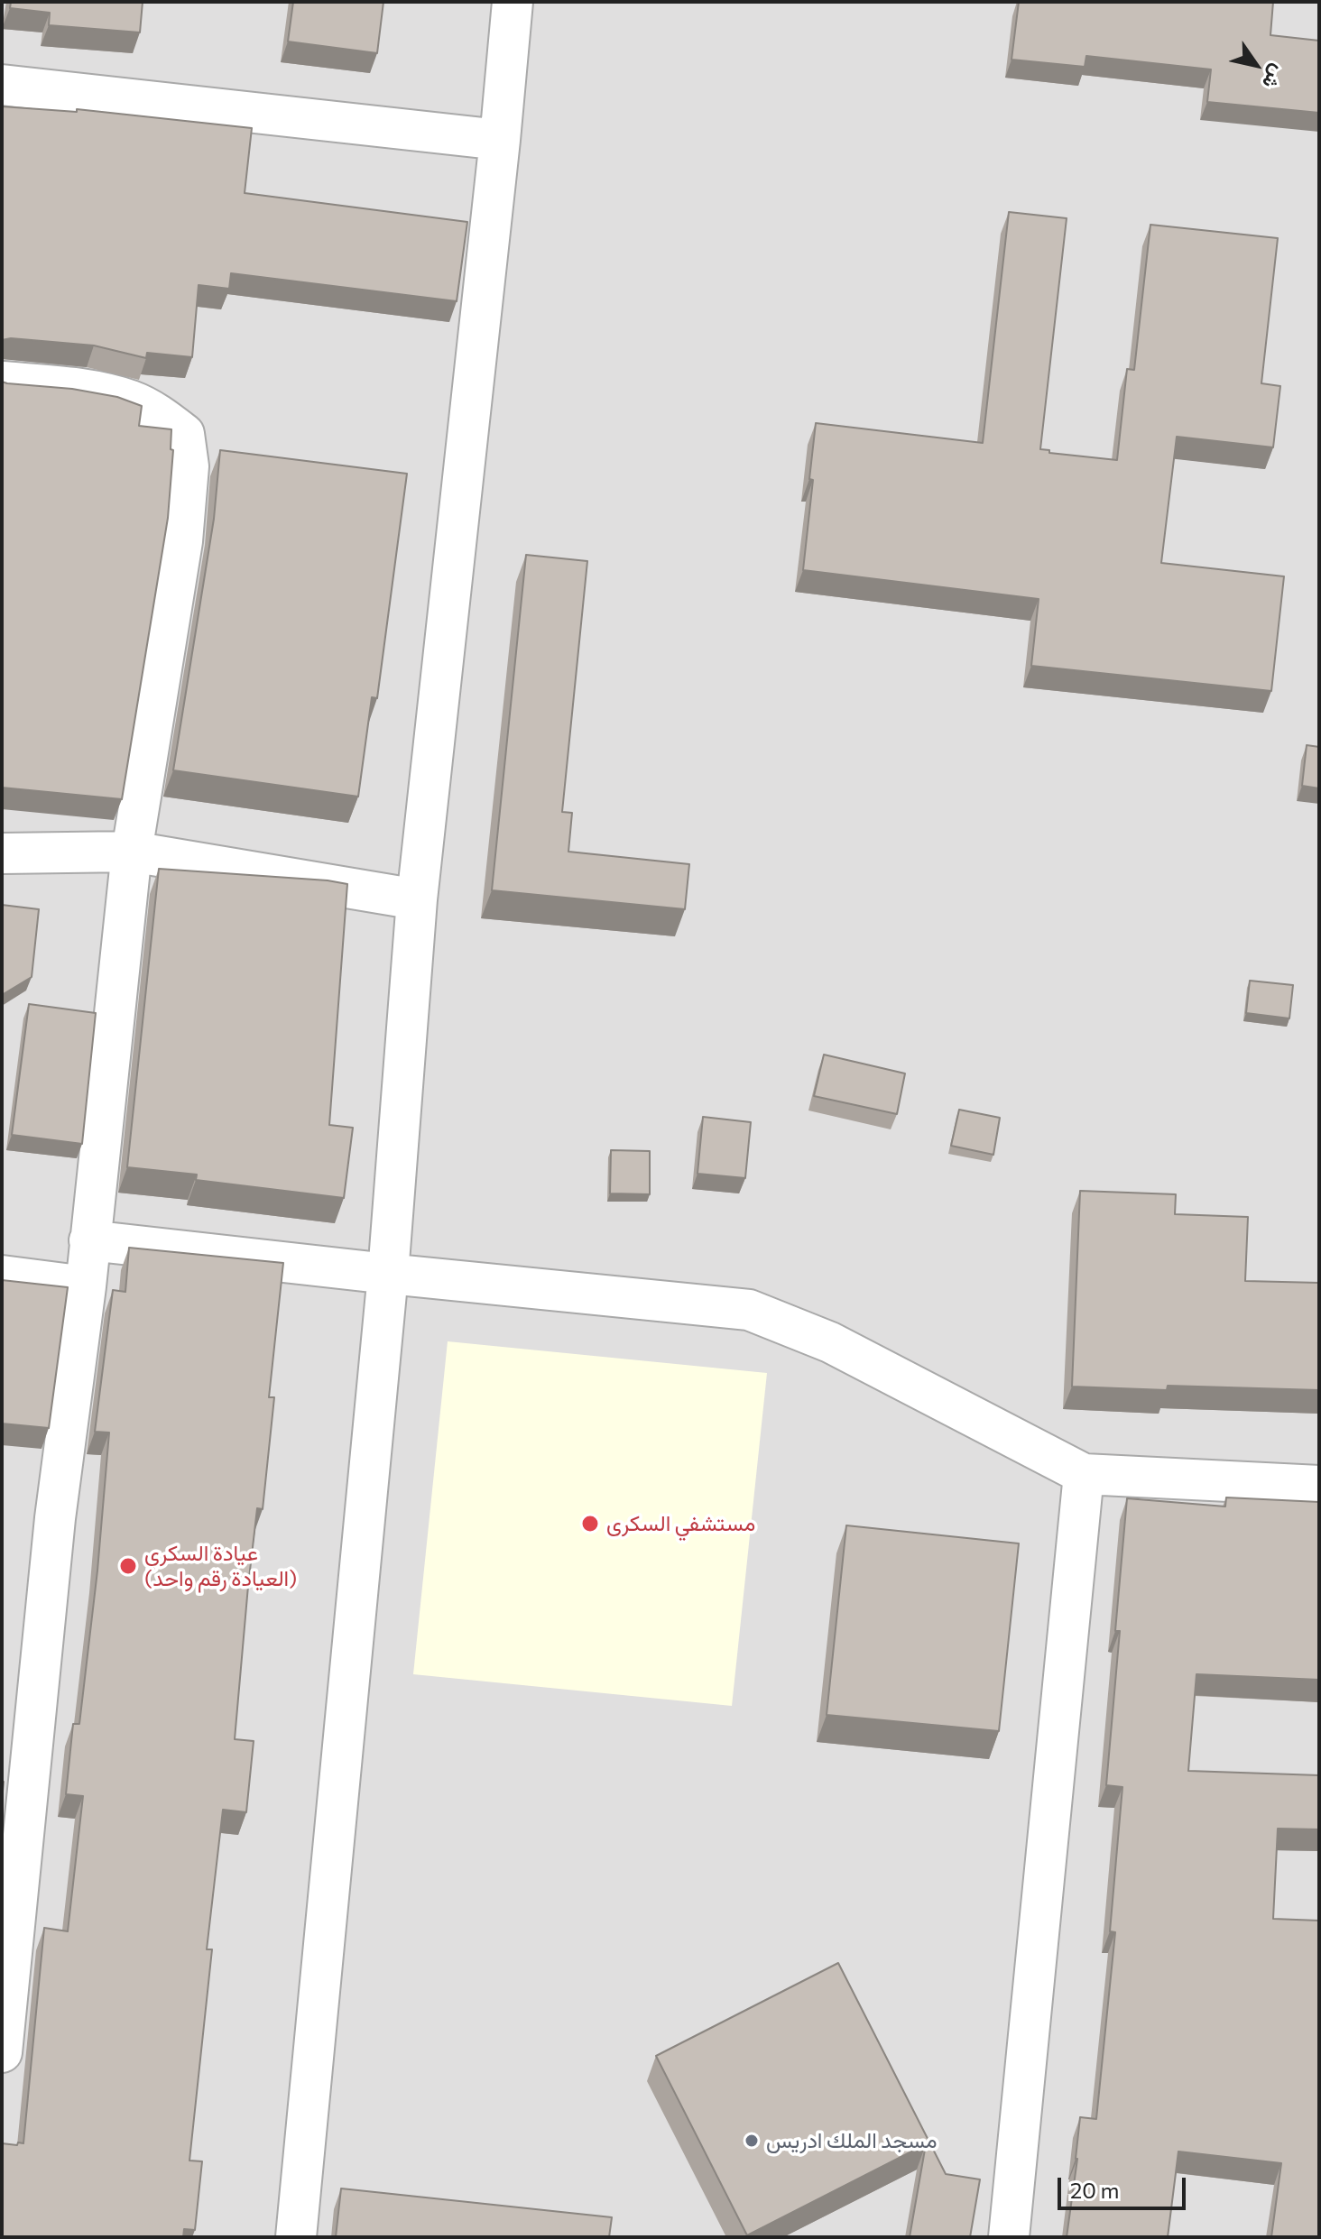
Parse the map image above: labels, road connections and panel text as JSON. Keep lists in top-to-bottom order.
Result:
{
  "places": ["مستشفي السكرى", "عيادة السكري (العيادة رقم واحد)", "مسجد الملك ادريس"],
  "scale_bar": "20 m",
  "north": "bottom right"
}
